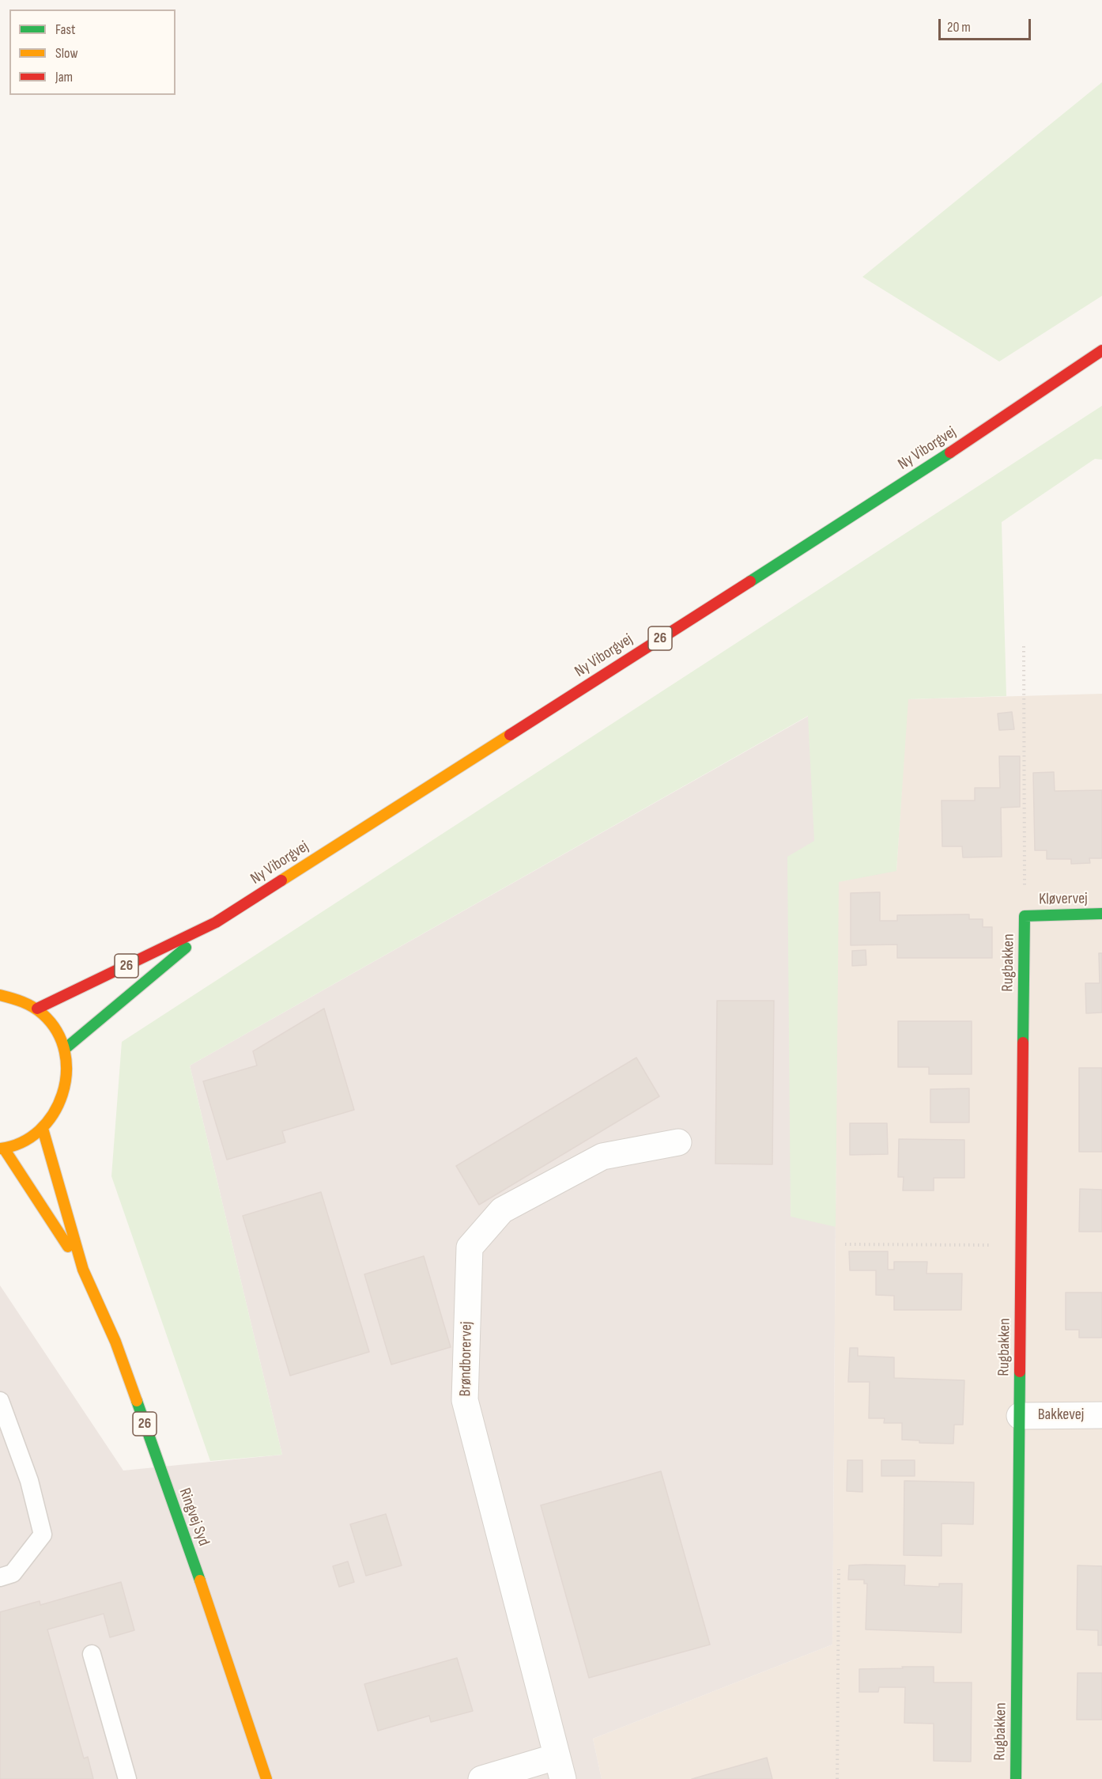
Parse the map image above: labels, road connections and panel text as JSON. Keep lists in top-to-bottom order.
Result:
{
  "streets": {
    "main road": [
      "Ny Viborgvej",
      "26",
      "Kløvervej",
      "Rugbakken",
      "Ringvej Syd"
    ],
    "street": ["Brøndborervej", "Bakkevej"]
  },
  "crossings": [
    ["Ny Viborgvej", "26"],
    ["26", "Ringvej Syd"],
    ["Kløvervej", "Rugbakken"],
    ["Rugbakken", "Bakkevej"]
  ],
  "legend": ["Fast", "Slow", "Jam"],
  "scale_bar": "20 m"
}
